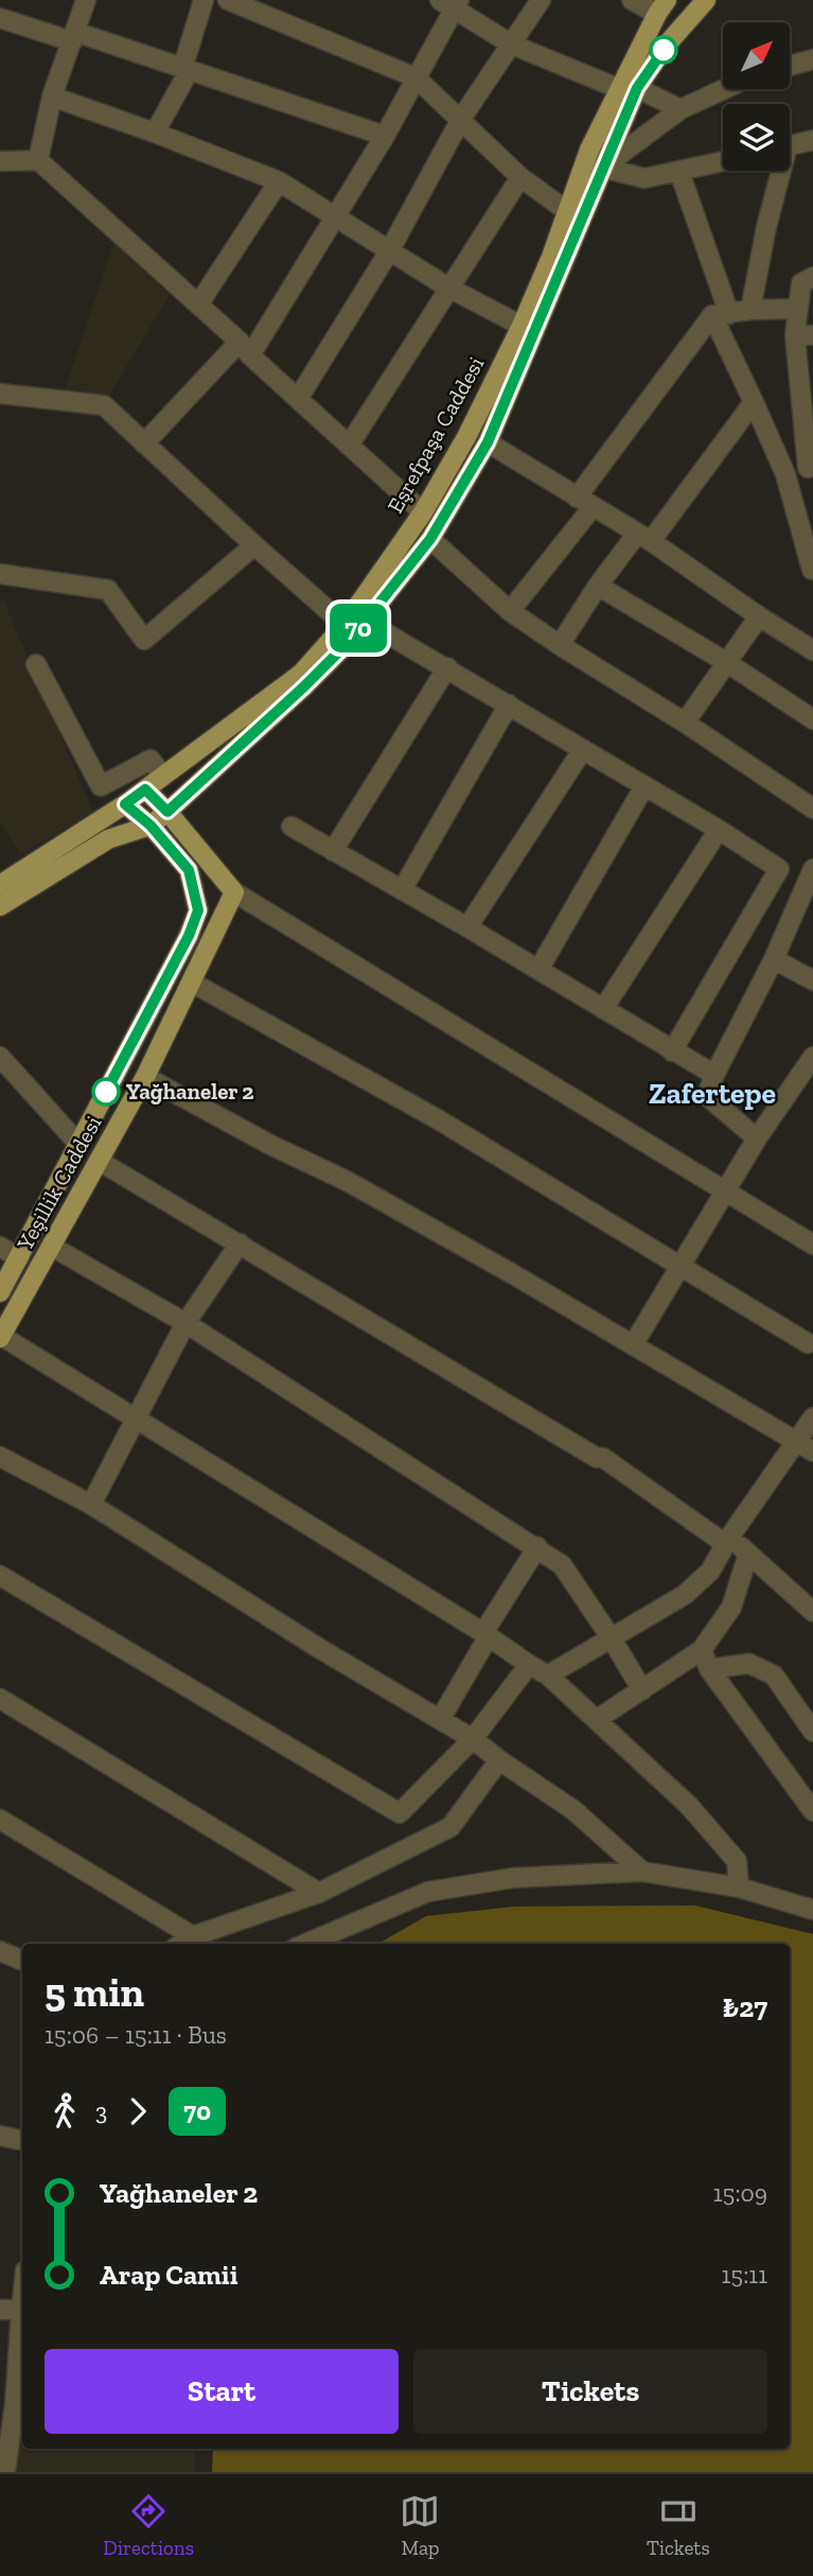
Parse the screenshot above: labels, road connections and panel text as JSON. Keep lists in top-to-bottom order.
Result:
{
  "streets": {
    "main road": ["Eşrefpaşa Caddesi", "Yeşillik Caddesi"]
  },
  "crossings": [
    ["Eşrefpaşa Caddesi", "Yeşillik Caddesi"]
  ],
  "districts": ["Zafertepe"],
  "places": ["Yağhaneler 2"],
  "lines": ["bus line 70"],
  "north": "top right",
  "page": {
    "on_map": "70",
    "heading": ["5 min", "15:06 – 15:11 · Bus", "₺27"],
    "legs": ["3", "70"],
    "list": [
      {
        "name": "Yağhaneler 2",
        "value": "15:09"
      },
      {
        "name": "Arap Camii",
        "value": "15:11"
      }
    ],
    "buttons": ["Start", "Tickets"],
    "tabs": ["Directions", "Map", "Tickets"]
  }
}
